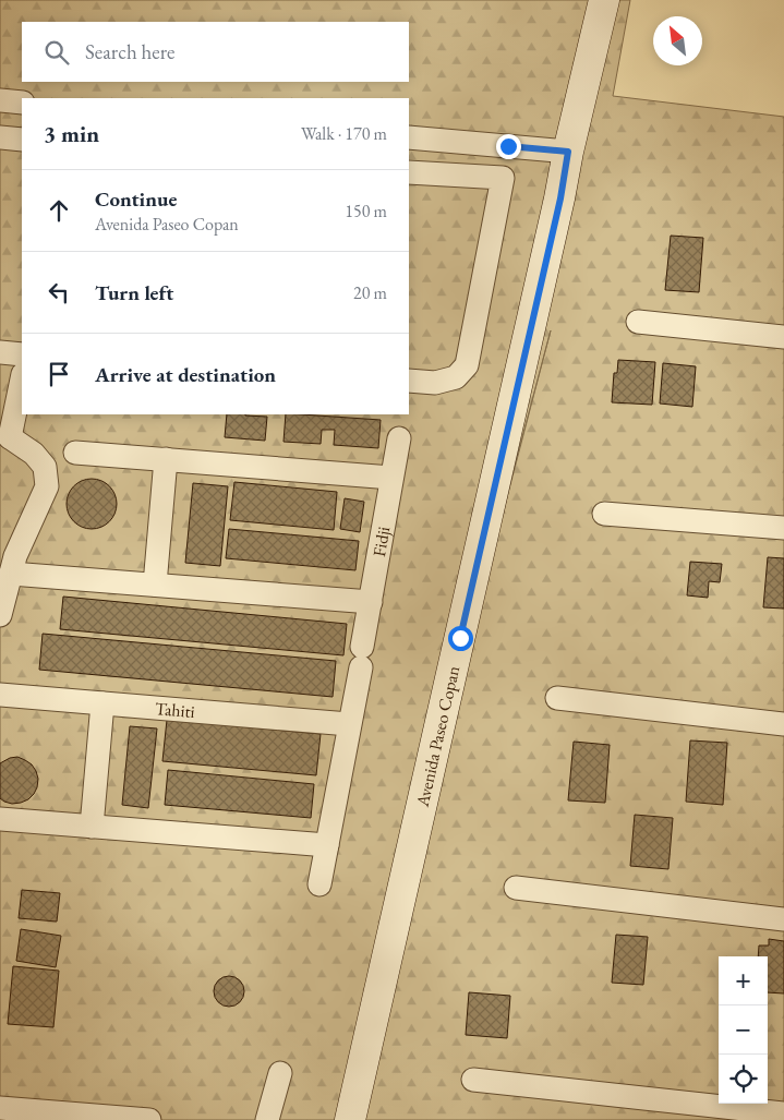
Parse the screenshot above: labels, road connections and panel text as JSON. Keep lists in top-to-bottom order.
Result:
{
  "streets": {
    "main road": ["Avenida Paseo Copan"],
    "street": ["Fidji", "Tahiti"]
  },
  "crossings": [
    ["Fidji", "Tahiti"]
  ],
  "north": "top left",
  "page": {
    "search": "Search here",
    "heading": ["3 min", "Walk · 170 m"],
    "list": [
      ["Continue", "Avenida Paseo Copan", "150 m"],
      ["Turn left", "20 m"],
      "Arrive at destination"
    ],
    "map_buttons": ["+", "−"]
  }
}
